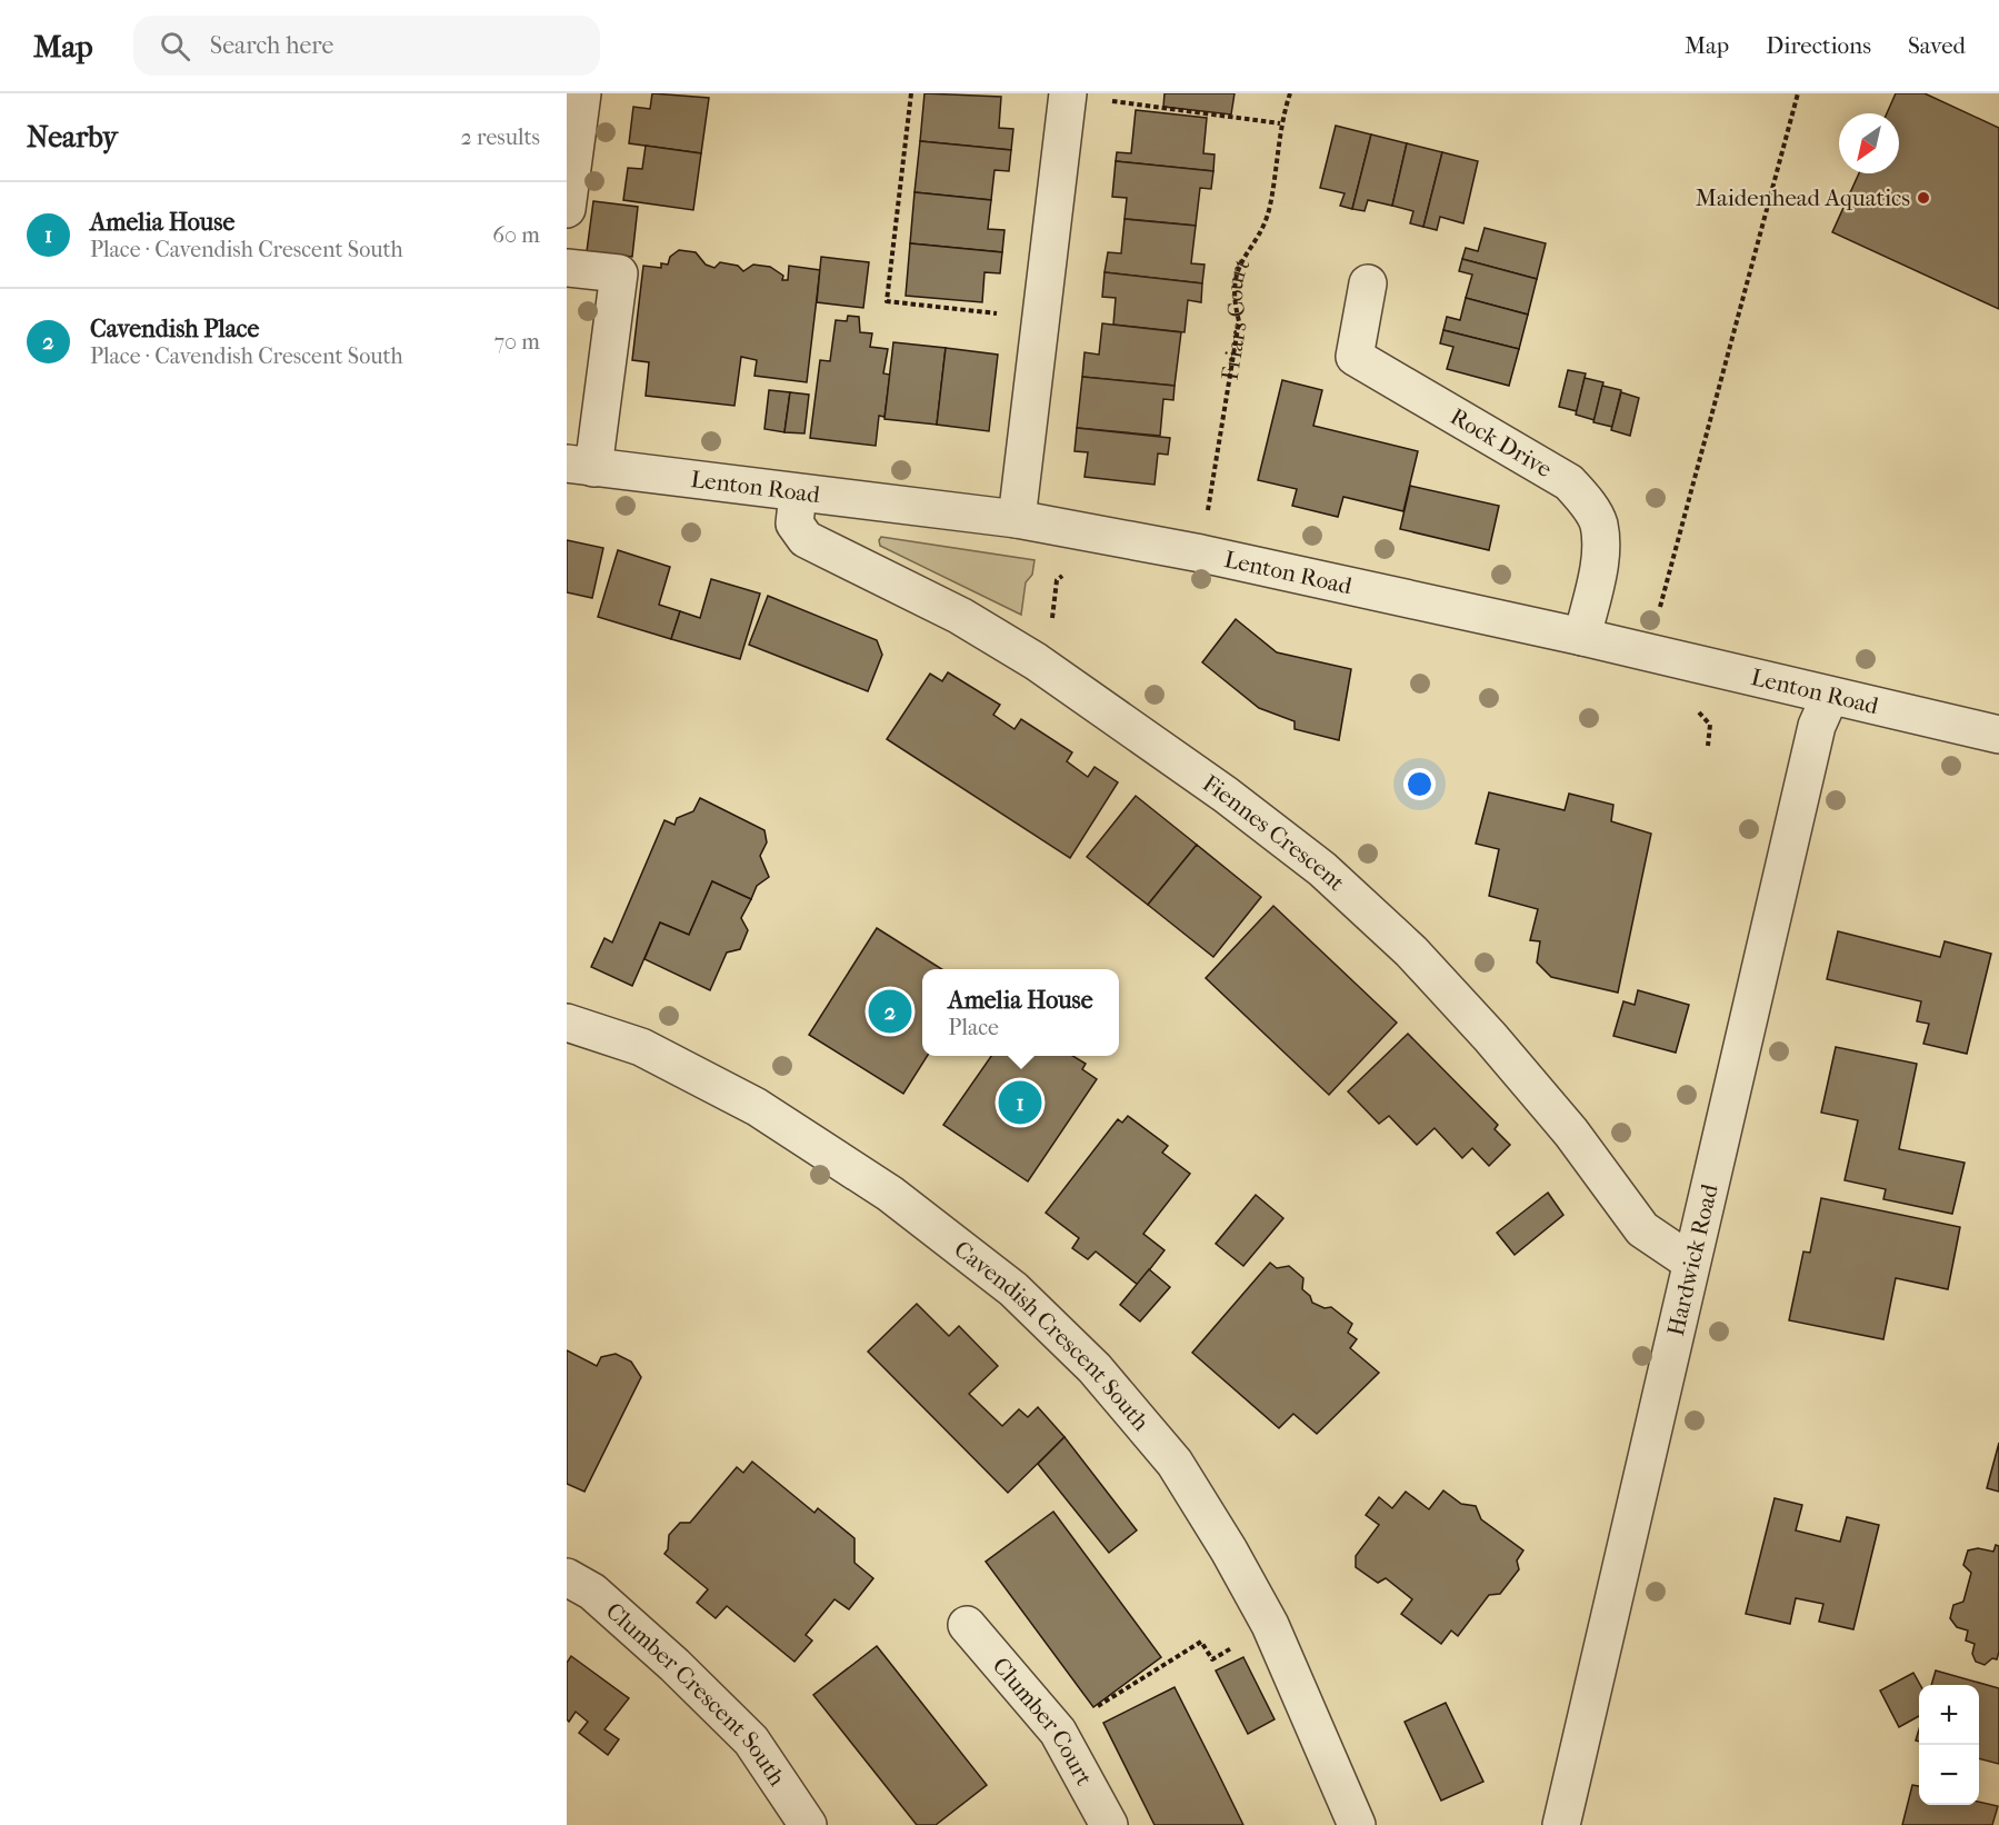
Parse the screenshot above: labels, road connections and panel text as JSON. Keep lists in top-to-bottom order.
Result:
{
  "streets": {
    "street": [
      "Rock Drive",
      "Lenton Road",
      "Fiennes Crescent",
      "Hardwick Road",
      "Cavendish Crescent South",
      "Clumber Crescent South",
      "Clumber Court"
    ],
    "path": ["Friars Court"]
  },
  "crossings": [
    ["Friars Court", "Lenton Road"],
    ["Rock Drive", "Lenton Road"],
    ["Lenton Road", "Fiennes Crescent"],
    ["Lenton Road", "Hardwick Road"],
    ["Fiennes Crescent", "Hardwick Road"]
  ],
  "places": ["Maidenhead Aquatics"],
  "north": "bottom left",
  "page": {
    "header": "Map",
    "search": "Search here",
    "nav": ["Map", "Directions", "Saved"],
    "heading": ["Nearby", "2 results"],
    "list": [
      {
        "mark": "1",
        "name": "Amelia House",
        "note": "Place · Cavendish Crescent South",
        "value": "60 m"
      },
      {
        "mark": "2",
        "name": "Cavendish Place",
        "note": "Place · Cavendish Crescent South",
        "value": "70 m"
      }
    ],
    "popup": ["Amelia House", "Place"],
    "pins": ["2", "1"],
    "map_buttons": ["+", "−"]
  }
}
